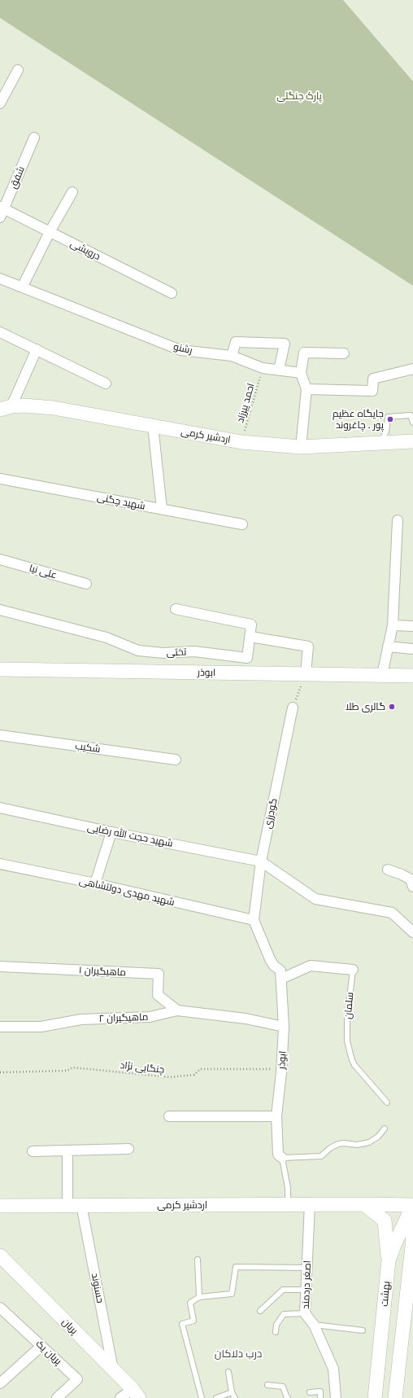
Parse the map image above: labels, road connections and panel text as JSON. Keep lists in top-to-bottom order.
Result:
{
  "streets": {
    "main road": [
      "اردشیر کرمی",
      "ابوذر",
      "بهشت",
      "پریان"
    ],
    "street": [
      "شفق",
      "درویشی",
      "رشنو",
      "شهید چگنی",
      "علی نیا",
      "تختی",
      "شکیب",
      "گودرزی",
      "شهید حجت الله رضایی",
      "شهید مهدی دولتشاهی",
      "ماهیگیران ۱",
      "سلمان",
      "ماهیگیران ۲",
      "اصغر دردمند",
      "حسنوند",
      "پریان یک"
    ],
    "path": ["احمد پیرزاد", "چنگایی نژاد"]
  },
  "crossings": [
    ["شفق", "درویشی"],
    ["رشنو", "احمد پیرزاد"],
    ["احمد پیرزاد", "اردشیر کرمی"],
    ["اردشیر کرمی", "ابوذر"],
    ["اردشیر کرمی", "اصغر دردمند"],
    ["اردشیر کرمی", "حسنوند"],
    ["اردشیر کرمی", "بهشت"],
    ["ابوذر", "گودرزی"],
    ["ابوذر", "شهید مهدی دولتشاهی"],
    ["ابوذر", "سلمان"],
    ["ابوذر", "ماهیگیران ۲"],
    ["ابوذر", "چنگایی نژاد"],
    ["گودرزی", "شهید حجت الله رضایی"],
    ["گودرزی", "شهید مهدی دولتشاهی"],
    ["ماهیگیران ۱", "ماهیگیران ۲"],
    ["حسنوند", "پریان"]
  ],
  "districts": ["درب دلاکان"],
  "parks": ["پارک جنگلی"],
  "places": ["جایگاه عظیم پور . چاغروند", "گالری طلا"]
}
